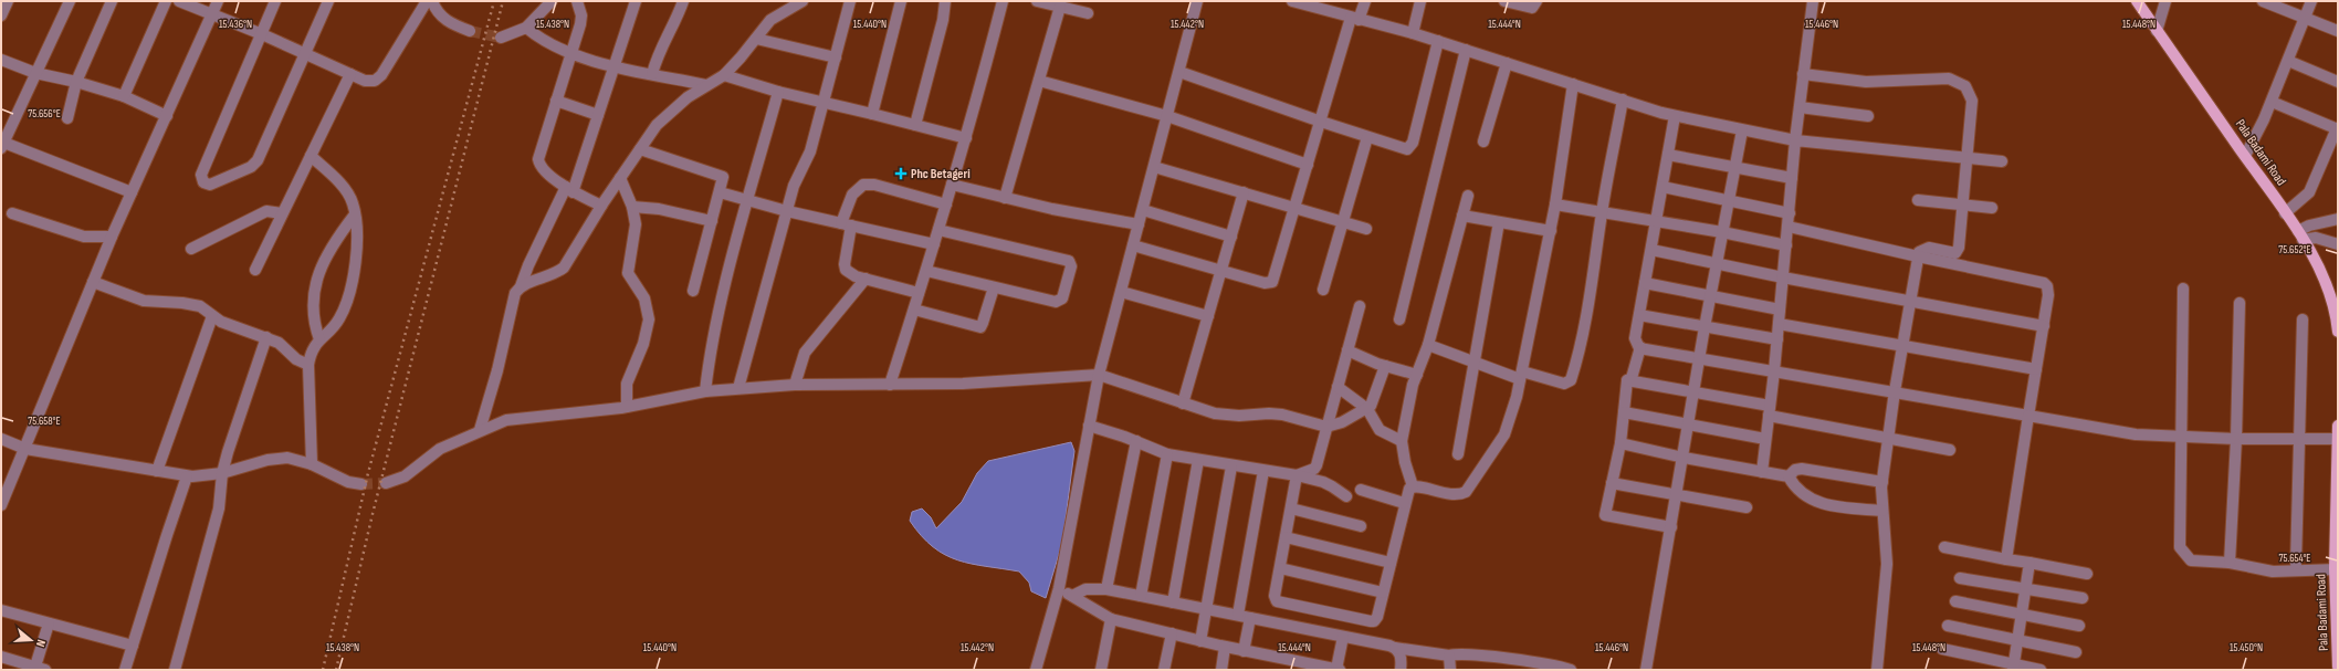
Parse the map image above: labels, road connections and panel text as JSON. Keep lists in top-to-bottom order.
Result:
{
  "streets": {
    "main road": ["Pala Badami Road"]
  },
  "places": {
    "health": ["Phc Betageri"]
  },
  "north": "right",
  "coordinates": [
    "15.436°N",
    "15.438°N",
    "15.440°N",
    "15.442°N",
    "15.444°N",
    "15.446°N",
    "15.448°N",
    "75.656°E",
    "75.652°E",
    "75.658°E",
    "75.654°E",
    "15.450°N"
  ]
}
